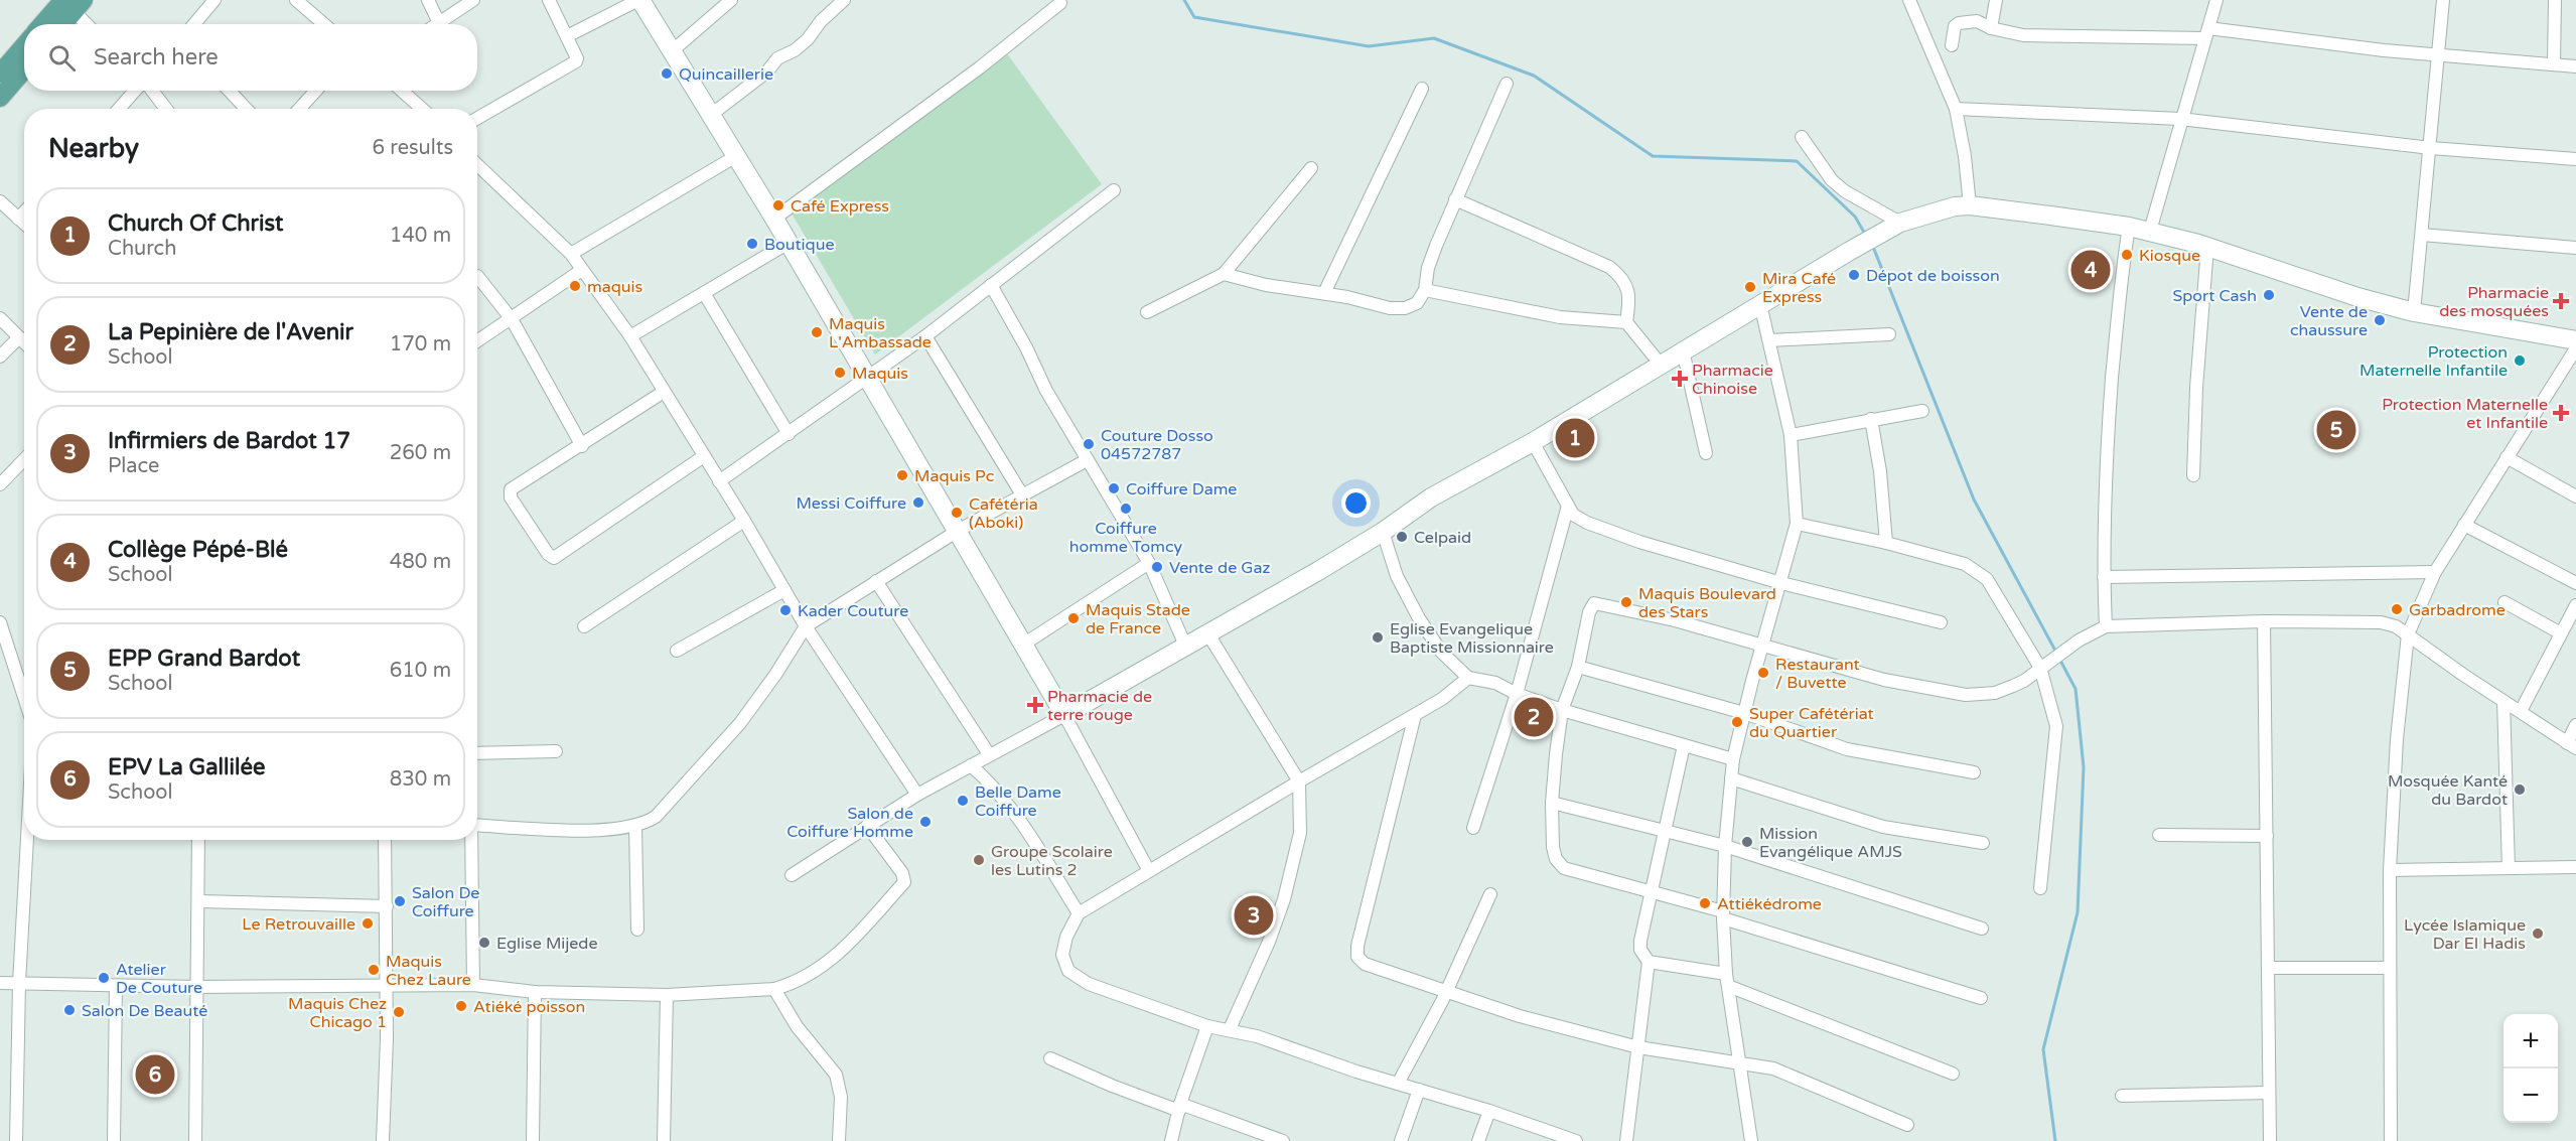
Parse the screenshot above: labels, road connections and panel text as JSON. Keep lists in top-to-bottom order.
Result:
{
  "places": {
    "other": [
      "Quincaillerie",
      "Café Express",
      "Boutique",
      "Kiosque",
      "Dépot de boisson",
      "maquis",
      "Mira Café Express",
      "Sport Cash",
      "Vente de chaussure",
      "Maquis L'Ambassade",
      "Protection Maternelle Infantile",
      "Maquis",
      "Couture Dosso 04572787",
      "Maquis Pc",
      "Coiffure Dame",
      "Messi Coiffure",
      "Coiffure homme Tomcy",
      "Cafétéria (Aboki)",
      "Celpaid",
      "Vente de Gaz",
      "Maquis Boulevard des Stars",
      "Garbadrome",
      "Kader Couture",
      "Maquis Stade de France",
      "Eglise Evangelique Baptiste Missionnaire",
      "Restaurant / Buvette",
      "Super Cafétériat du Quartier",
      "Mosquée Kanté du Bardot",
      "Belle Dame Coiffure",
      "Salon de Coiffure Homme",
      "Mission Evangélique AMJS",
      "Groupe Scolaire les Lutins 2",
      "Salon De Coiffure",
      "Attiékédrome",
      "Le Retrouvaille",
      "Lycée Islamique Dar El Hadis",
      "Eglise Mijede",
      "Maquis Chez Laure",
      "Atelier De Couture",
      "Atiéké poisson",
      "Salon De Beauté",
      "Maquis Chez Chicago 1"
    ],
    "health": [
      "Pharmacie des mosquées",
      "Pharmacie Chinoise",
      "Protection Maternelle et Infantile",
      "Pharmacie de terre rouge"
    ]
  },
  "page": {
    "search": "Search here",
    "heading": ["Nearby", "6 results"],
    "list": [
      {
        "mark": "1",
        "name": "Church Of Christ",
        "note": "Church",
        "value": "140 m"
      },
      {
        "mark": "2",
        "name": "La Pepinière de l'Avenir",
        "note": "School",
        "value": "170 m"
      },
      {
        "mark": "3",
        "name": "Infirmiers de Bardot 17",
        "note": "Place",
        "value": "260 m"
      },
      {
        "mark": "4",
        "name": "Collège Pépé-Blé",
        "note": "School",
        "value": "480 m"
      },
      {
        "mark": "5",
        "name": "EPP Grand Bardot",
        "note": "School",
        "value": "610 m"
      },
      {
        "mark": "6",
        "name": "EPV La Gallilée",
        "note": "School",
        "value": "830 m"
      }
    ],
    "pins": [
      "4",
      "5",
      "1",
      "2",
      "3",
      "6"
    ],
    "map_buttons": ["+", "−"]
  }
}
